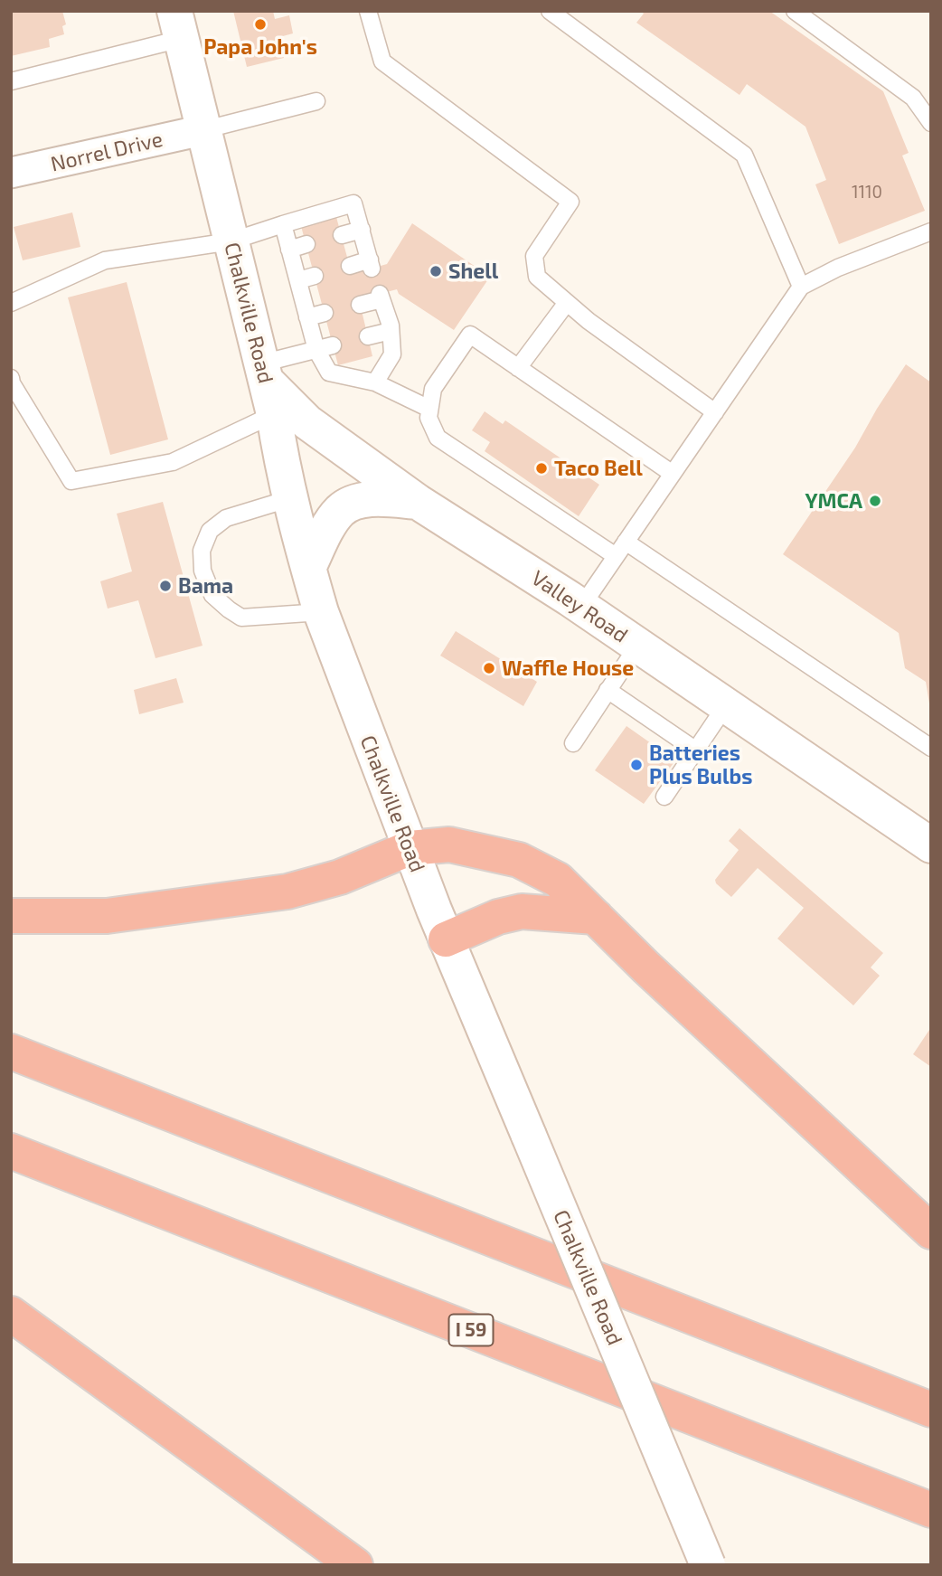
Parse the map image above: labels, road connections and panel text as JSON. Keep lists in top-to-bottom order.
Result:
{
  "streets": {
    "highway": ["I 59"],
    "main road": ["Chalkville Road", "Valley Road"],
    "street": ["Norrel Drive"]
  },
  "crossings": [
    ["Norrel Drive", "Chalkville Road"],
    ["Chalkville Road", "Valley Road"]
  ],
  "places": [
    "Papa John's",
    "Shell",
    "Taco Bell",
    "YMCA",
    "Bama",
    "Waffle House",
    "Batteries Plus Bulbs"
  ],
  "house_numbers": ["1110"]
}
